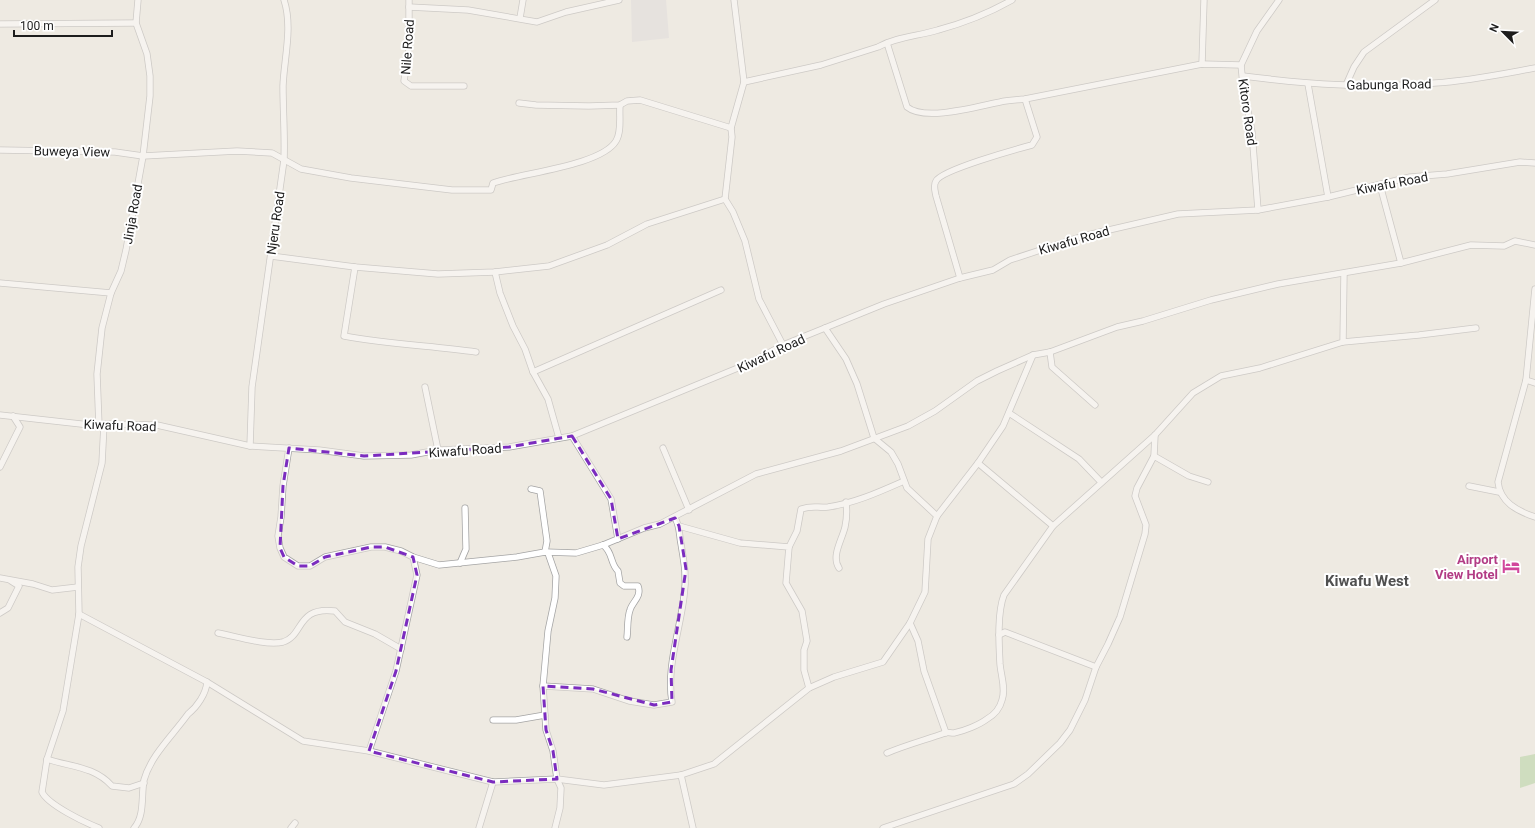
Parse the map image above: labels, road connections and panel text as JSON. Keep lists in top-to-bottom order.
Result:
{
  "streets": {
    "street": [
      "Nile Road",
      "Gabunga Road",
      "Kitoro Road",
      "Buweya View",
      "Kiwafu Road",
      "Jinja Road",
      "Njeru Road"
    ]
  },
  "crossings": [
    ["Gabunga Road", "Kitoro Road"],
    ["Kitoro Road", "Kiwafu Road"],
    ["Buweya View", "Jinja Road"],
    ["Buweya View", "Njeru Road"],
    ["Kiwafu Road", "Jinja Road"],
    ["Kiwafu Road", "Njeru Road"]
  ],
  "districts": ["Kiwafu West"],
  "places": {
    "hotel": ["Airport View Hotel"]
  },
  "scale_bar": "100 m",
  "north": "top left"
}
